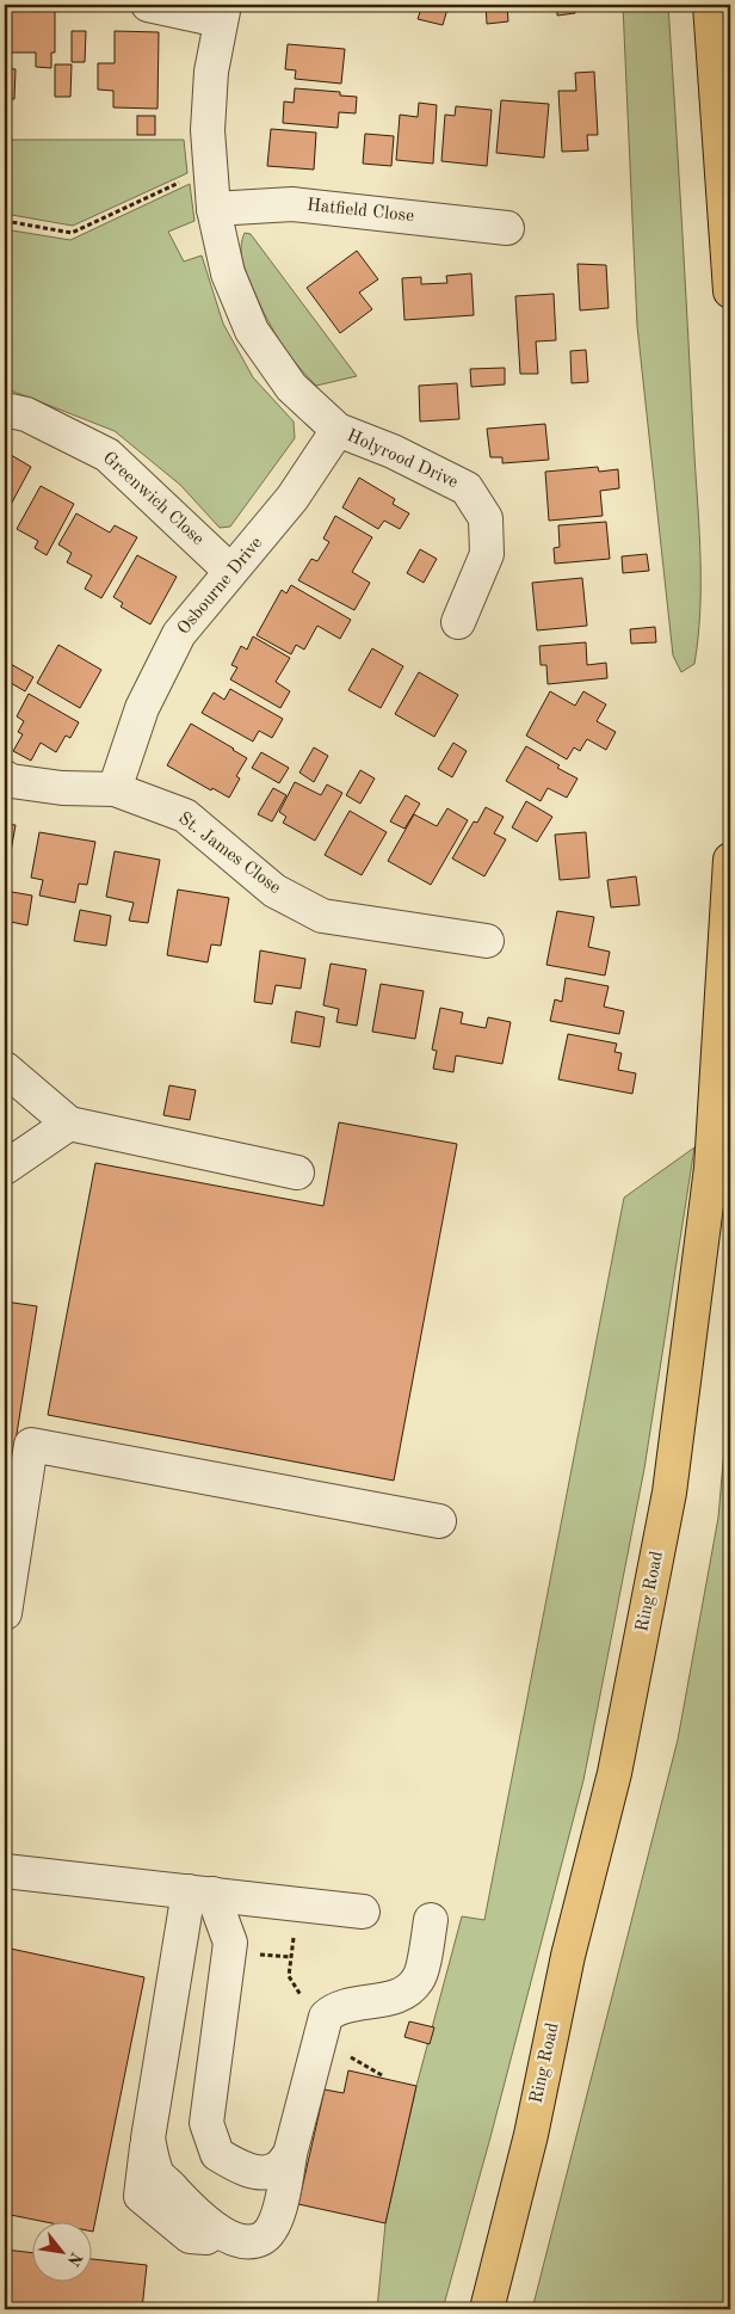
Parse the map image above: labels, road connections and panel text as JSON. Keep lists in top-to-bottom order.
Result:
{
  "streets": {
    "highway": ["Ring Road"],
    "street": [
      "Hatfield Close",
      "Holyrood Drive",
      "Greenwich Close",
      "Osbourne Drive",
      "St. James Close"
    ]
  },
  "crossings": [
    ["Hatfield Close", "Holyrood Drive"],
    ["Holyrood Drive", "Osbourne Drive"],
    ["Greenwich Close", "Osbourne Drive"],
    ["Osbourne Drive", "St. James Close"]
  ],
  "north": "bottom right"
}
